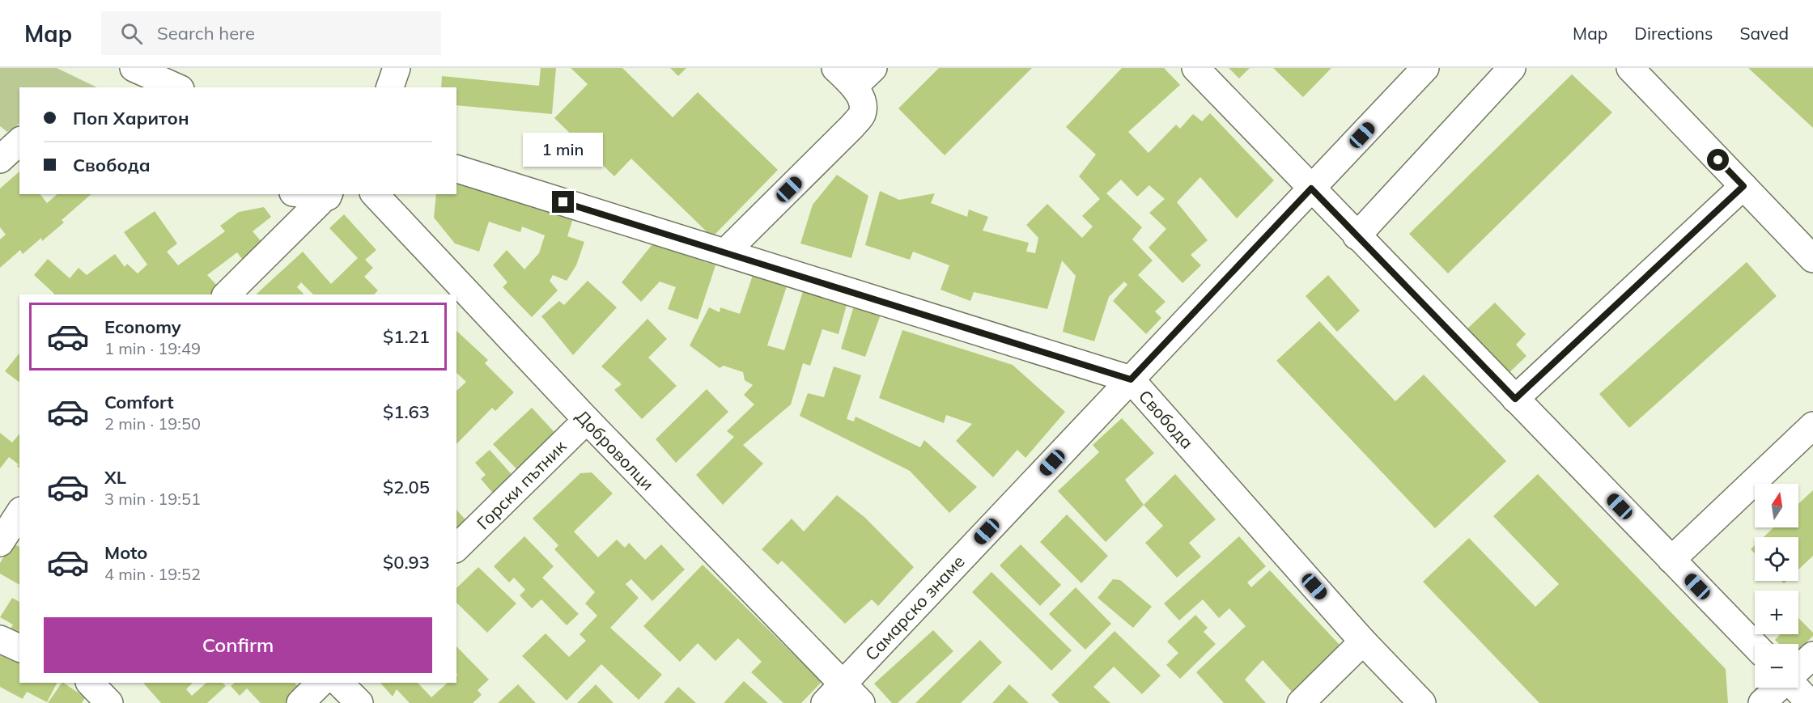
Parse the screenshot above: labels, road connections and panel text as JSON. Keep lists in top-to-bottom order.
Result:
{
  "streets": {
    "street": [
      "Свобода",
      "Доброволци",
      "Горски пътник",
      "Самарско знаме"
    ]
  },
  "crossings": [
    ["Свобода", "Самарско знаме"],
    ["Доброволци", "Горски пътник"],
    ["Доброволци", "Самарско знаме"]
  ],
  "north": "top",
  "page": {
    "header": "Map",
    "search": "Search here",
    "nav": ["Map", "Directions", "Saved"],
    "banner": ["Поп Харитон", "Свобода"],
    "bubble": "1 min",
    "list": [
      {
        "name": "Economy",
        "note": "1 min · 19:49",
        "value": "$1.21"
      },
      {
        "name": "Comfort",
        "note": "2 min · 19:50",
        "value": "$1.63"
      },
      {
        "name": "XL",
        "note": "3 min · 19:51",
        "value": "$2.05"
      },
      {
        "name": "Moto",
        "note": "4 min · 19:52",
        "value": "$0.93"
      }
    ],
    "map_buttons": ["+", "−"],
    "buttons": "Confirm"
  }
}
